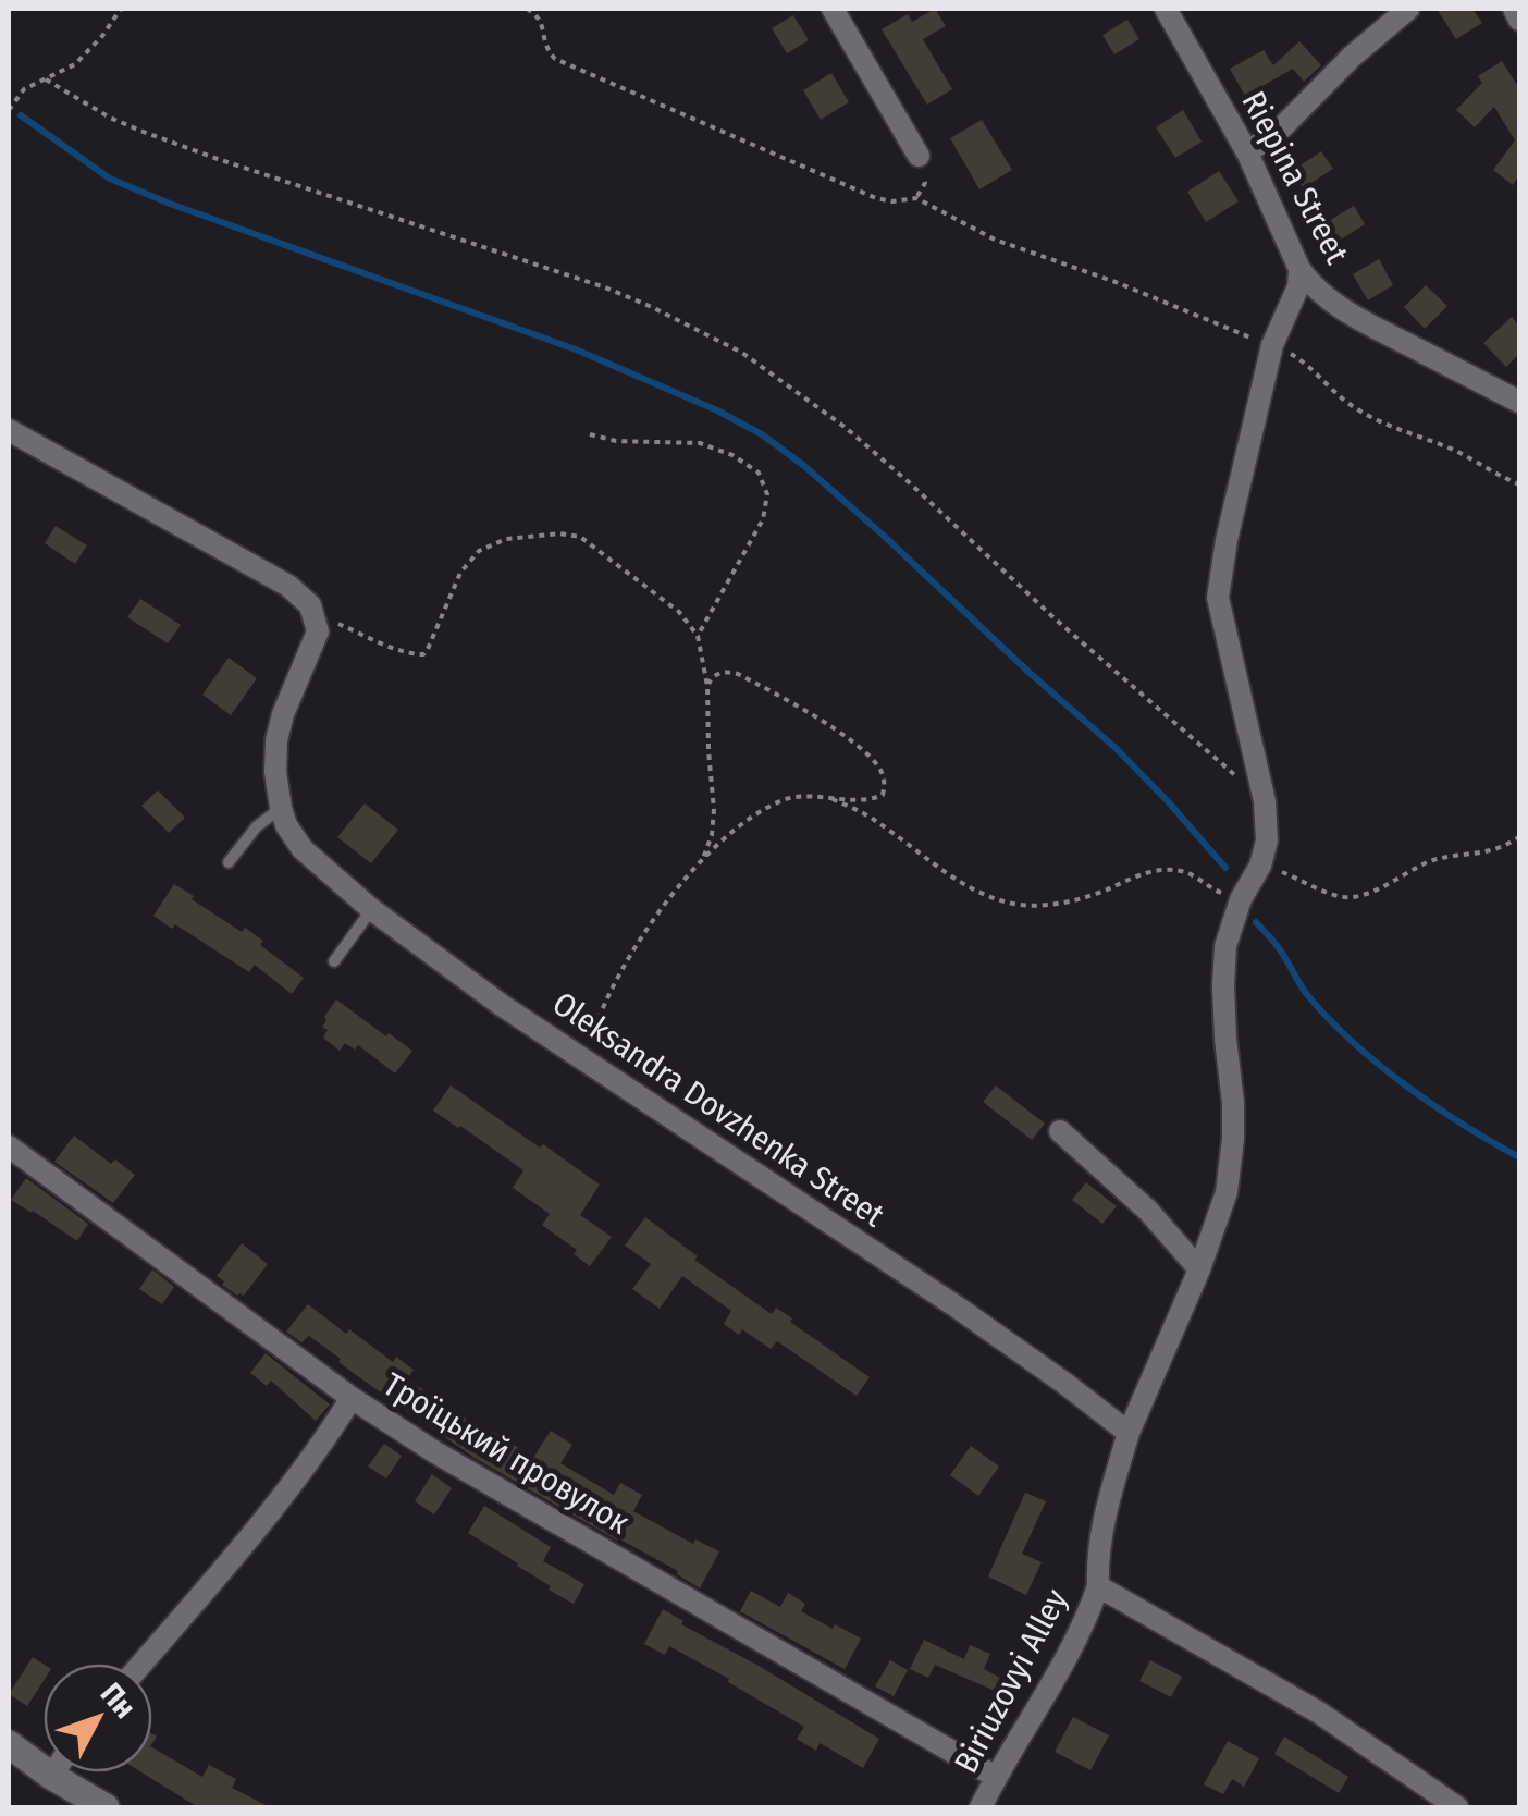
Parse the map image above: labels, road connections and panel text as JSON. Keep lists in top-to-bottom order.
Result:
{
  "streets": {
    "street": [
      "Riepina Street",
      "Oleksandra Dovzhenka Street",
      "Троїцький провулок",
      "Biriuzovyi Alley"
    ]
  },
  "crossings": [
    ["Троїцький провулок", "Biriuzovyi Alley"]
  ],
  "north": "top right"
}
